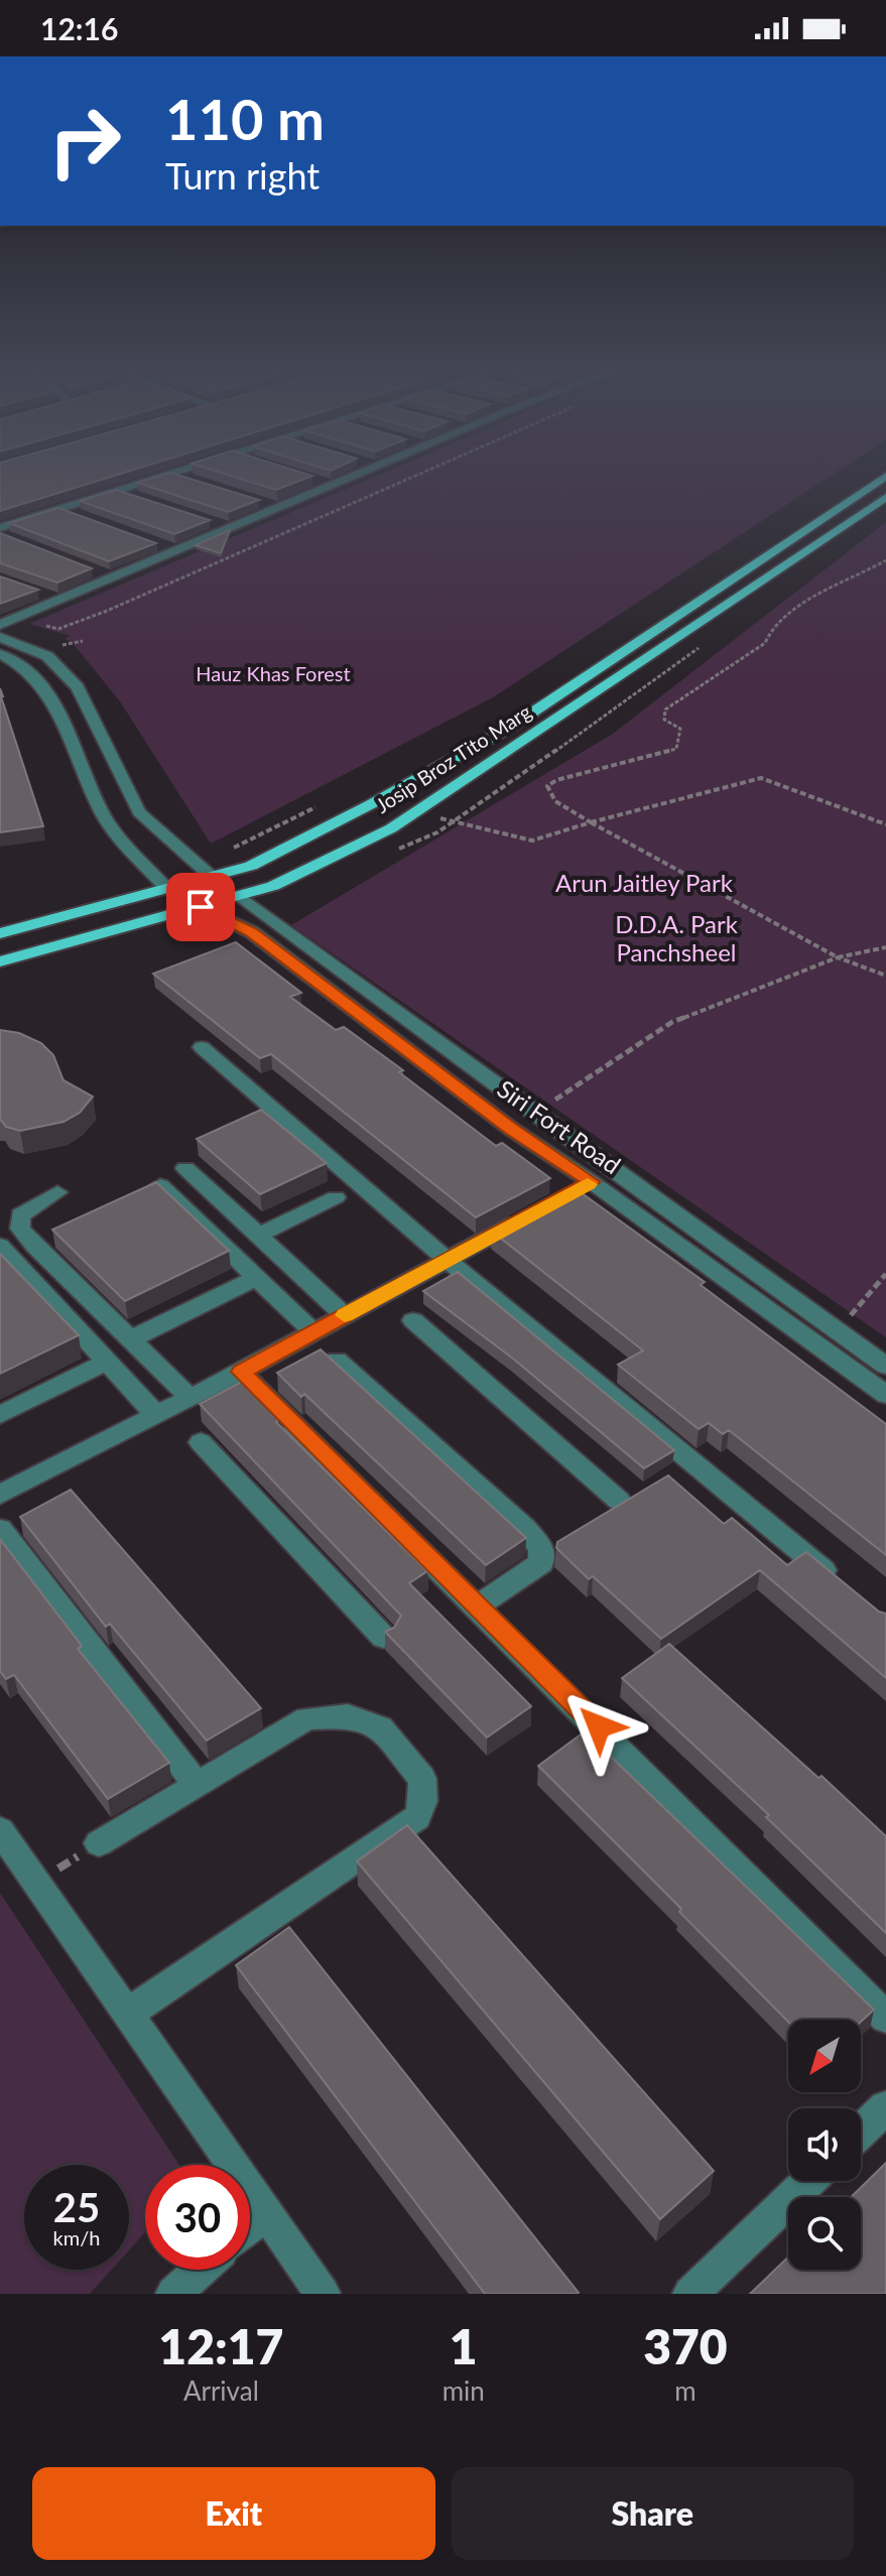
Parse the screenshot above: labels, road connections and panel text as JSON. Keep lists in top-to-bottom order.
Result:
{
  "streets": {
    "main road": ["Josip Broz Tito Marg"],
    "street": ["Siri Fort Road"]
  },
  "crossings": [
    ["Josip Broz Tito Marg", "Siri Fort Road"]
  ],
  "parks": ["Hauz Khas Forest", "Arun Jaitley Park", "D.D.A. Park Panchsheel"],
  "north": "bottom left",
  "page": {
    "status": "12:16",
    "turn": ["110 m", "Turn right"],
    "speed": "25 km/h",
    "limit": "30",
    "eta": [
      "12:17",
      "Arrival",
      "1",
      "min",
      "370",
      "m"
    ],
    "buttons": ["Exit", "Share"]
  }
}
